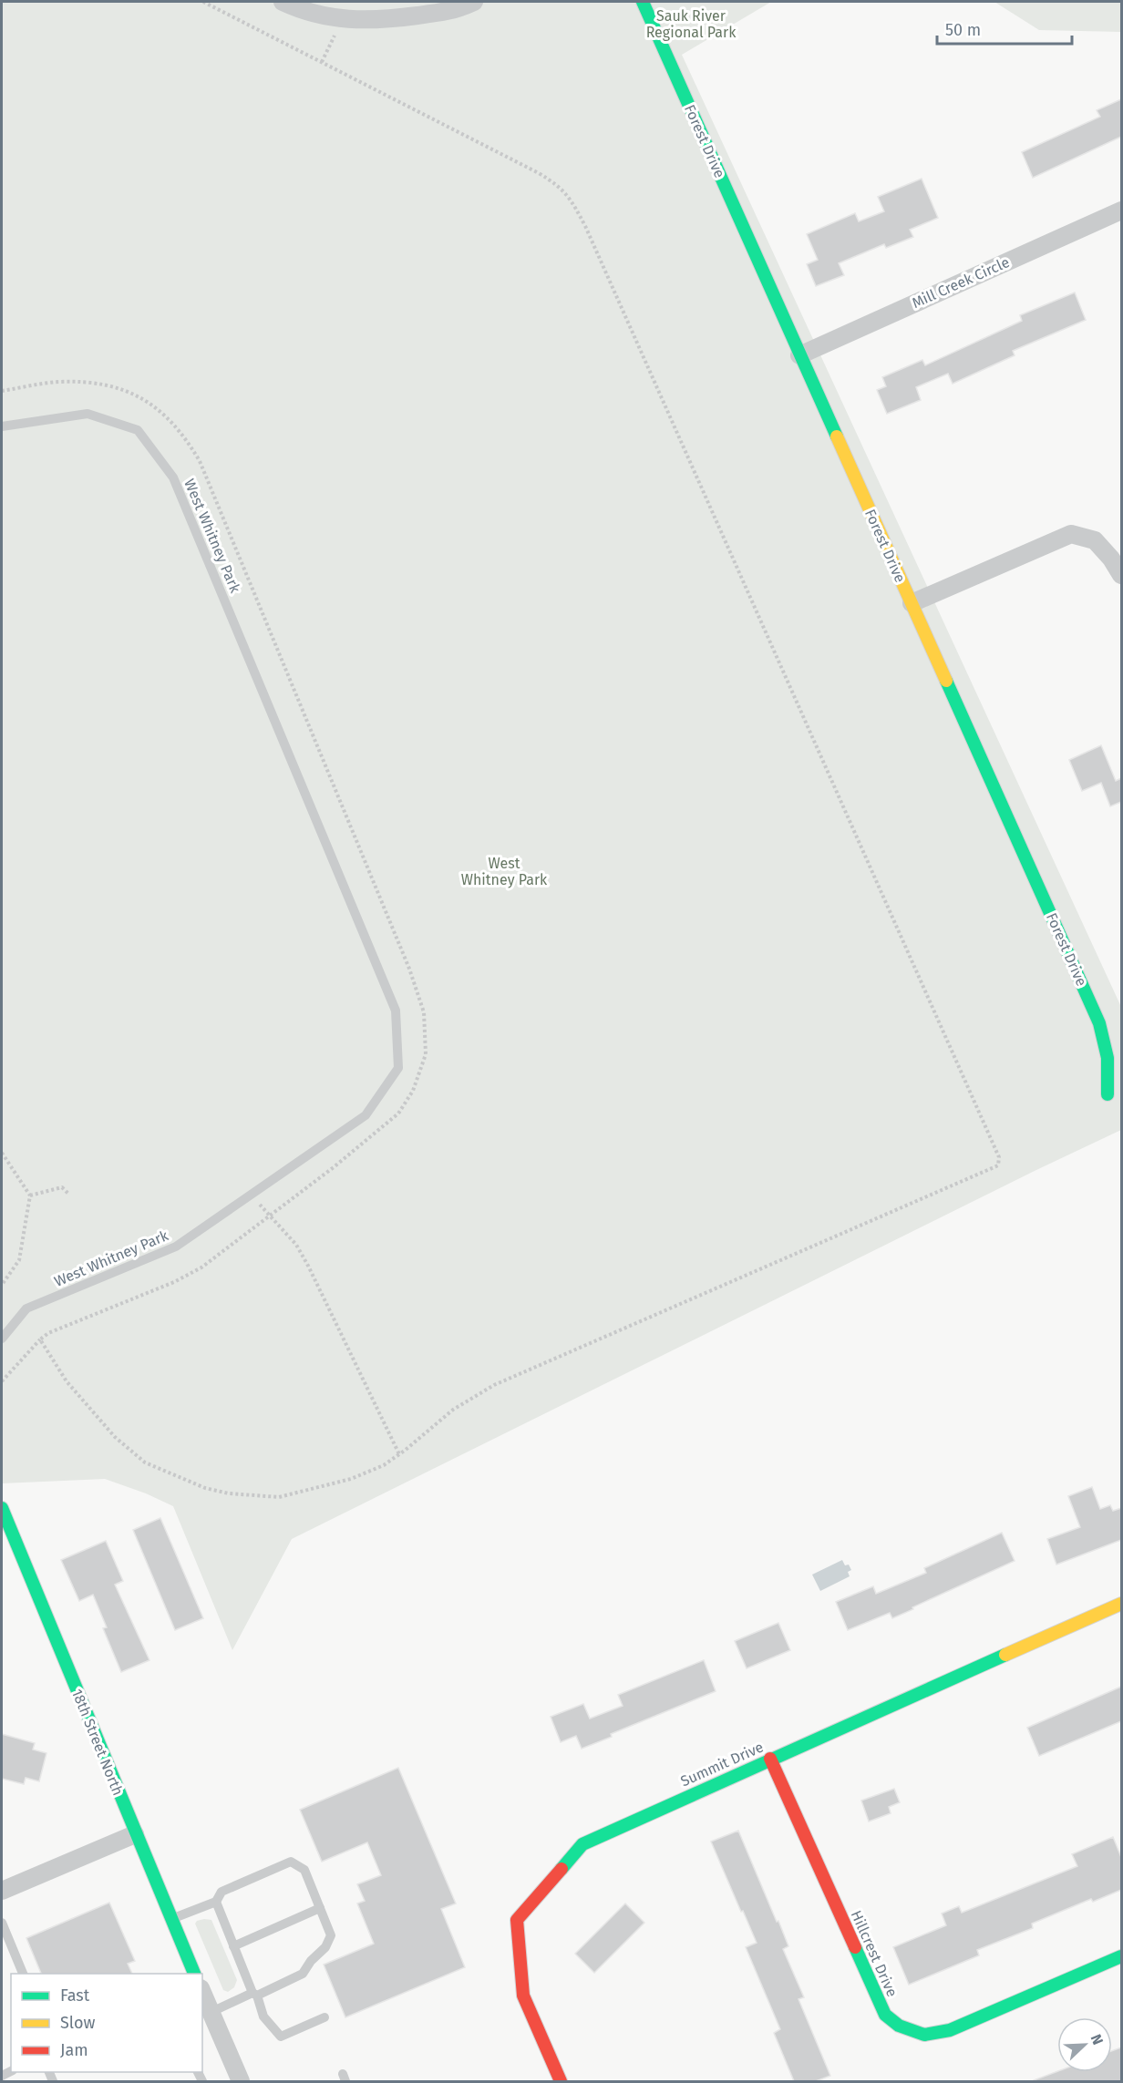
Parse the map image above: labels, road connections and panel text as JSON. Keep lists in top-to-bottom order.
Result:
{
  "streets": {
    "street": [
      "Forest Drive",
      "Mill Creek Circle",
      "18th Street North",
      "Summit Drive",
      "Hillcrest Drive"
    ],
    "lane": ["West Whitney Park"]
  },
  "crossings": [
    ["Forest Drive", "Mill Creek Circle"],
    ["Summit Drive", "Hillcrest Drive"]
  ],
  "parks": ["Sauk River Regional Park", "West Whitney Park"],
  "legend": ["Fast", "Slow", "Jam"],
  "scale_bar": "50 m",
  "north": "top right"
}
